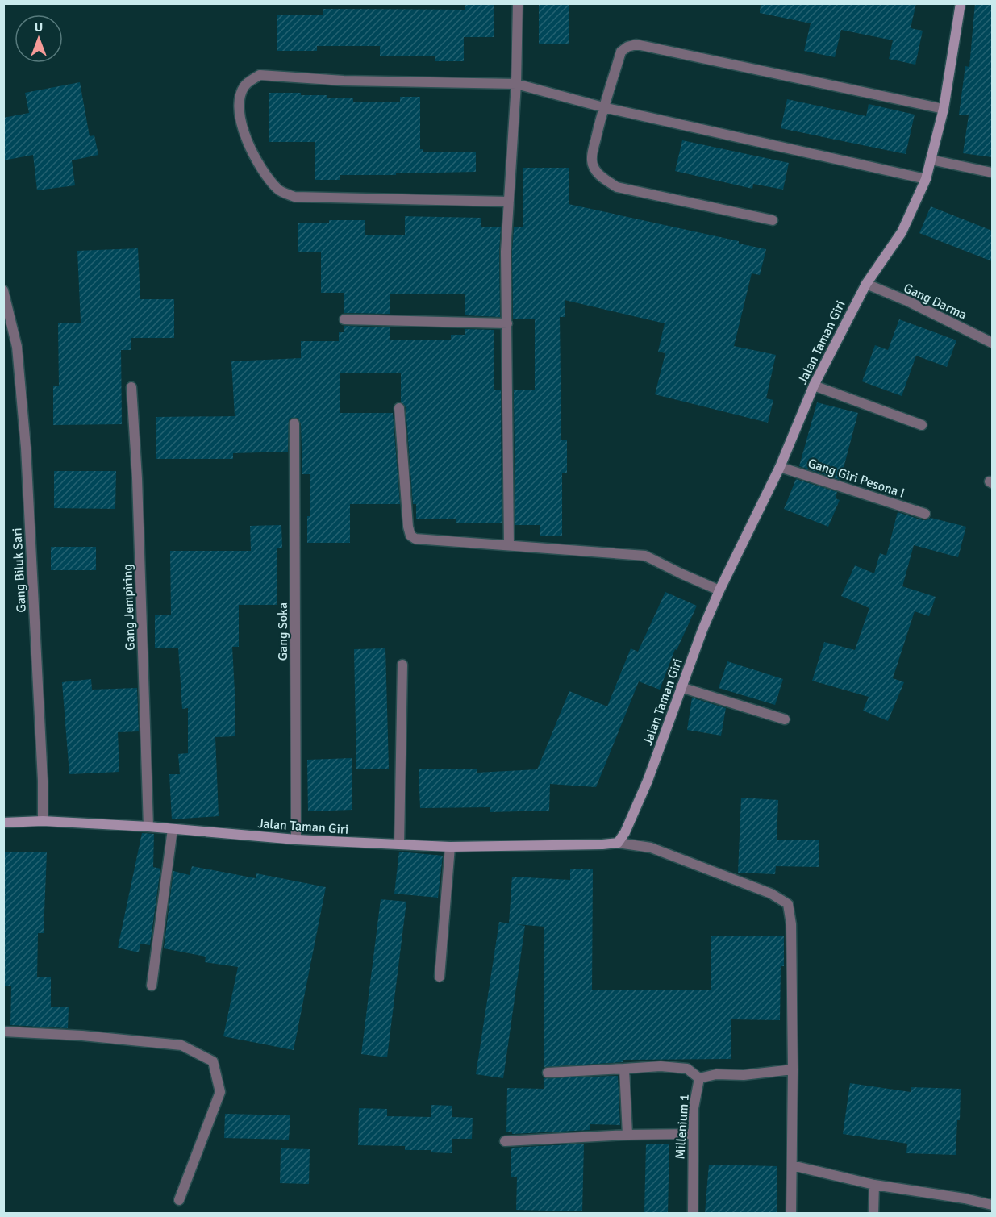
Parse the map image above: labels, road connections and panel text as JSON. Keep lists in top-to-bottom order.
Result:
{
  "streets": {
    "street": [
      "Gang Darma",
      "Jalan Taman Giri",
      "Gang Giri Pesona I",
      "Gang Biluk Sari",
      "Gang Jempiring",
      "Gang Soka",
      "Millenium 1"
    ]
  },
  "crossings": [
    ["Gang Darma", "Jalan Taman Giri"],
    ["Jalan Taman Giri", "Gang Giri Pesona I"],
    ["Jalan Taman Giri", "Gang Biluk Sari"],
    ["Jalan Taman Giri", "Gang Jempiring"],
    ["Jalan Taman Giri", "Gang Soka"]
  ],
  "north": "top"
}
